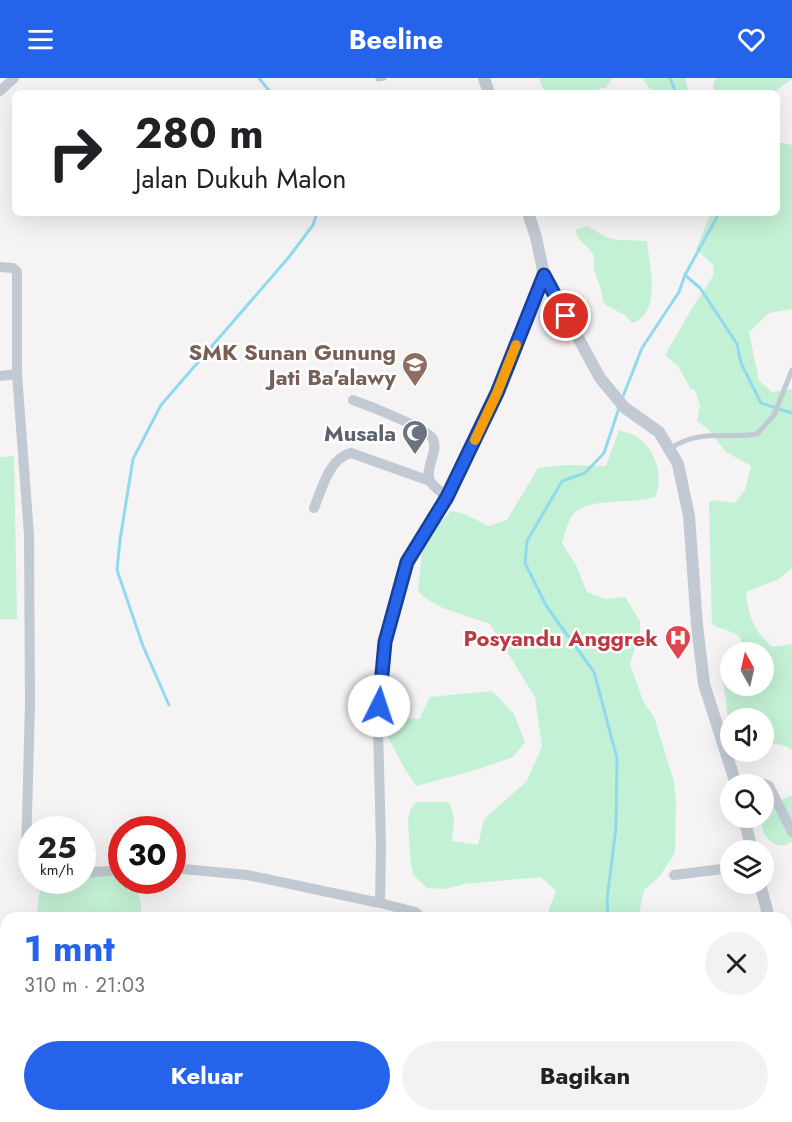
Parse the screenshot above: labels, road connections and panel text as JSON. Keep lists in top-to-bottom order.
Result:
{
  "places": {
    "school or university": ["SMK Sunan Gunung Jati Ba'alawy"],
    "mosque": ["Musala"],
    "hospital": ["Posyandu Anggrek"]
  },
  "north": "top",
  "page": {
    "header": "Beeline",
    "turn": ["280 m", "Jalan Dukuh Malon"],
    "speed": "25 km/h",
    "limit": "30",
    "heading": ["1 mnt", "310 m · 21:03"],
    "buttons": ["Keluar", "Bagikan"]
  }
}
